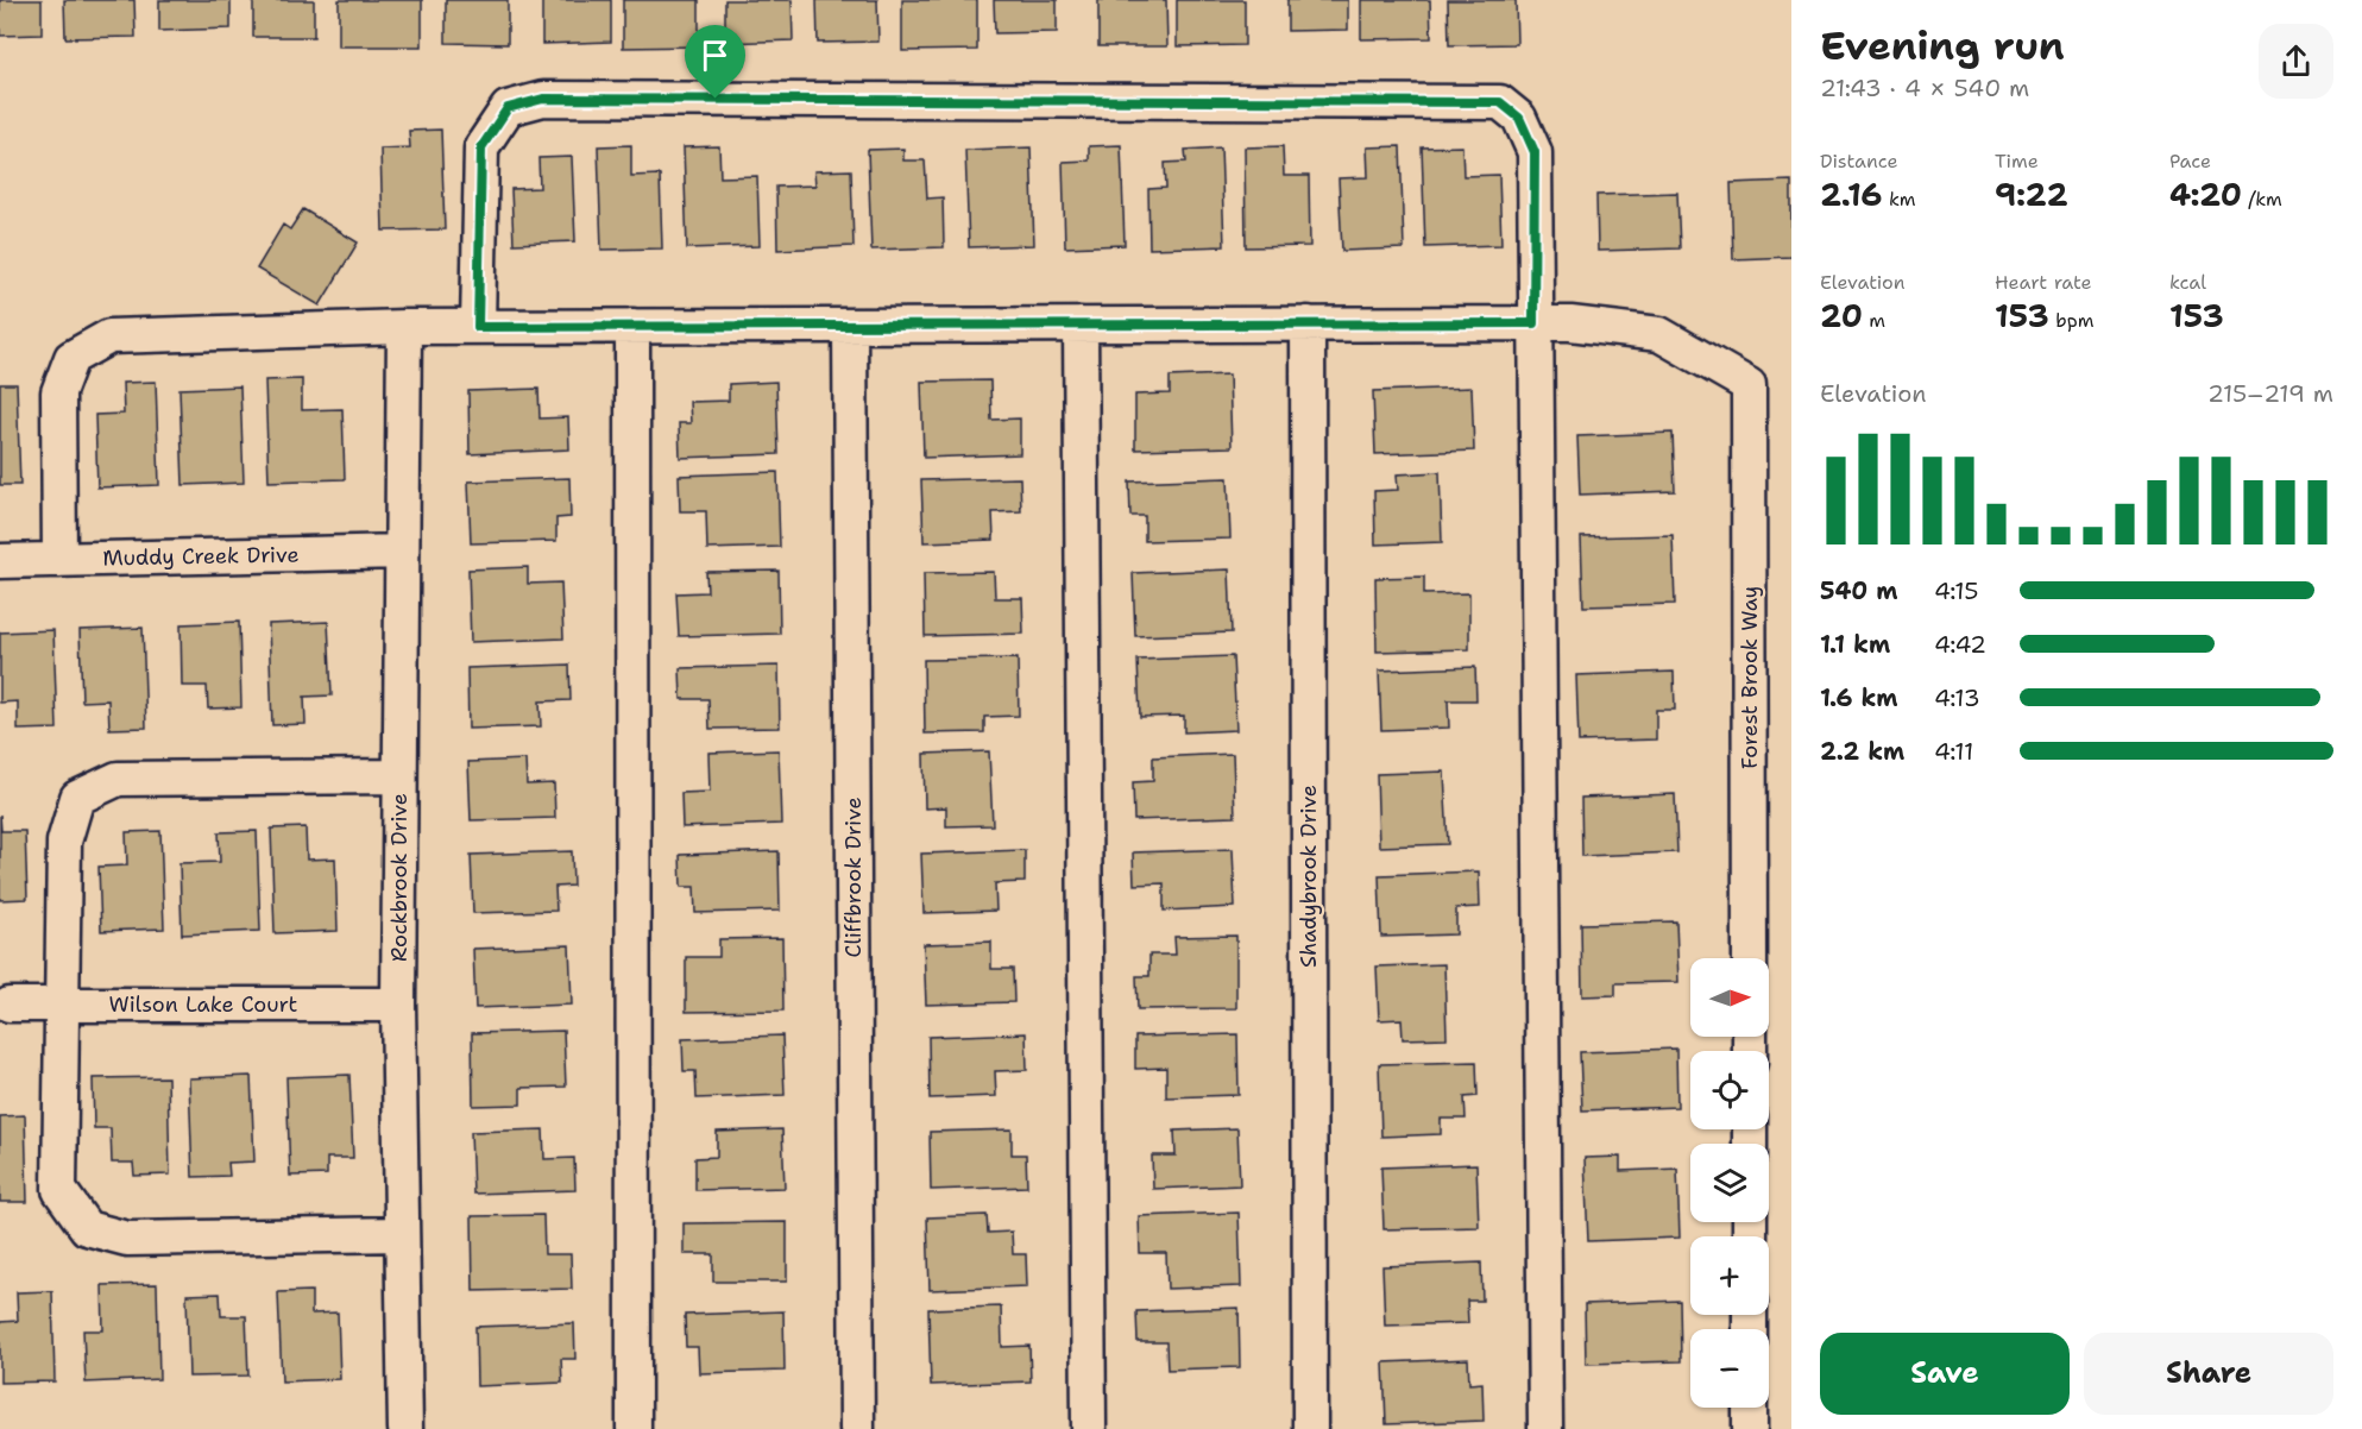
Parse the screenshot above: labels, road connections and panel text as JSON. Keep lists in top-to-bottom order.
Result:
{
  "streets": {
    "street": [
      "Muddy Creek Drive",
      "Forest Brook Way",
      "Shadybrook Drive",
      "Rockbrook Drive",
      "Cliffbrook Drive",
      "Wilson Lake Court"
    ]
  },
  "crossings": [
    ["Muddy Creek Drive", "Rockbrook Drive"],
    ["Rockbrook Drive", "Wilson Lake Court"]
  ],
  "north": "right",
  "page": {
    "heading": ["Evening run", "21:43 · 4 × 540 m"],
    "stats": [
      ["Distance", "2.16 km"],
      ["Time", "9:22"],
      ["Pace", "4:20 /km"],
      ["Elevation", "20 m"],
      ["Heart rate", "153 bpm"],
      ["kcal", "153"]
    ],
    "chart": ["Elevation", "215–219 m"],
    "list": [
      {
        "name": "540 m",
        "note": "4:15"
      },
      {
        "name": "1.1 km",
        "note": "4:42"
      },
      {
        "name": "1.6 km",
        "note": "4:13"
      },
      {
        "name": "2.2 km",
        "note": "4:11"
      }
    ],
    "map_buttons": ["+", "−"],
    "buttons": ["Save", "Share"]
  }
}
